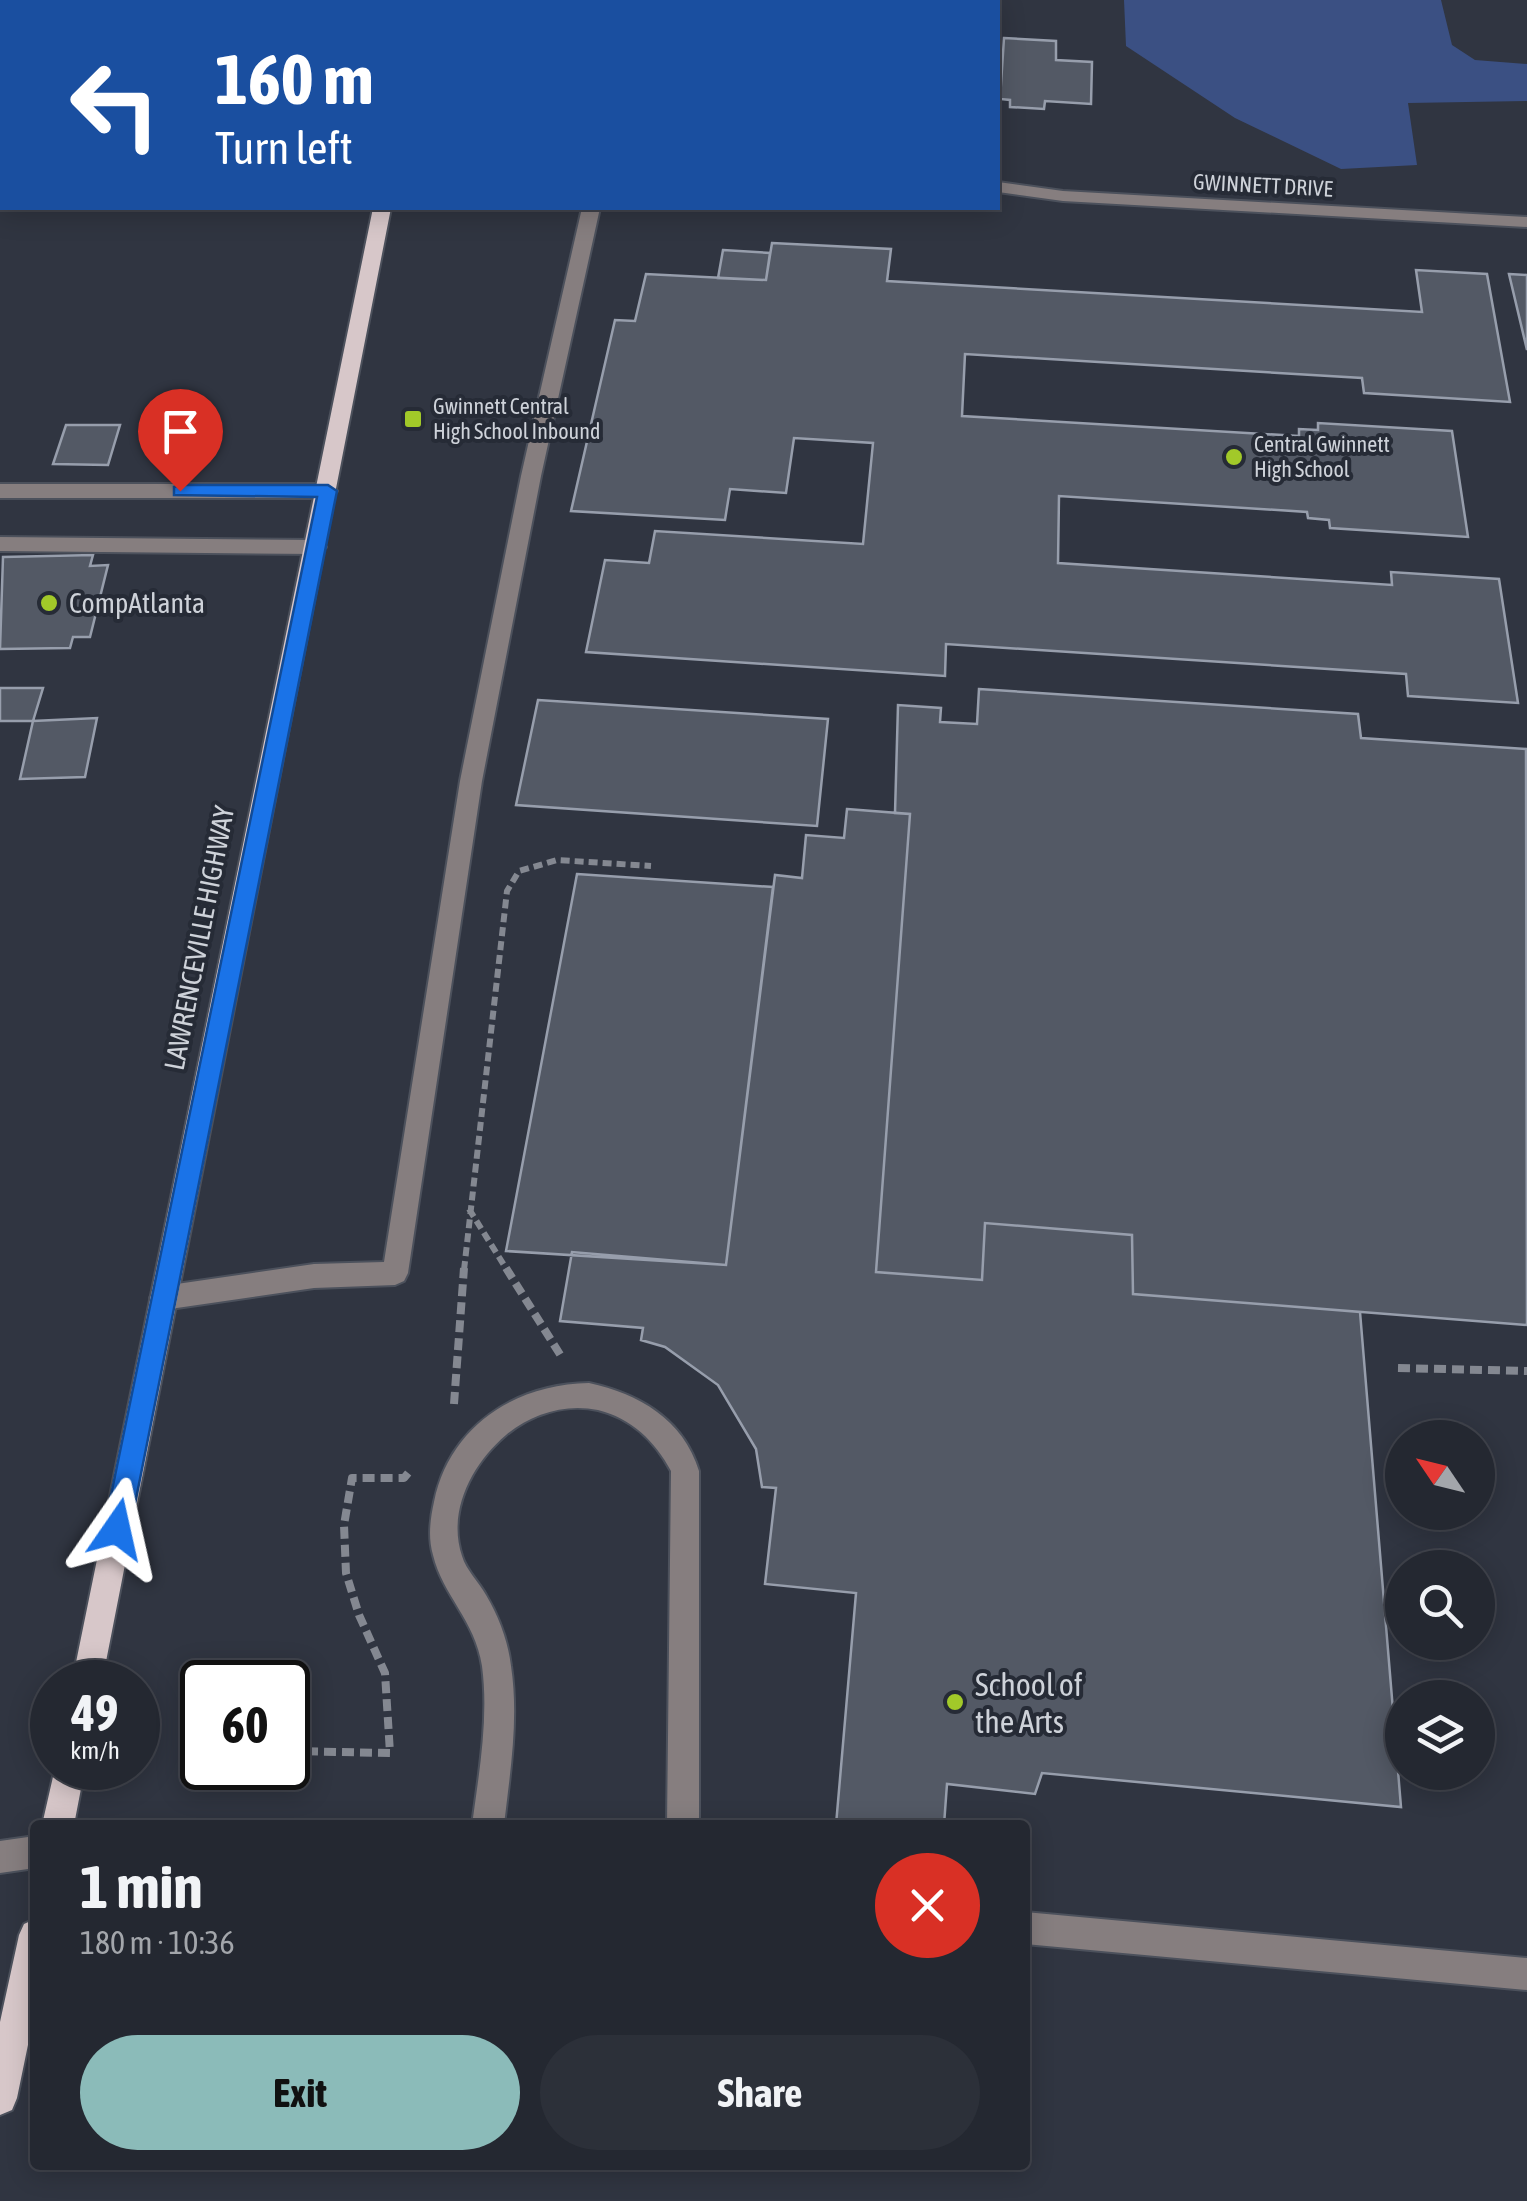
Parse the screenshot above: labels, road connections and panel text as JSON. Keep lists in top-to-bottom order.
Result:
{
  "streets": {
    "main road": ["LAWRENCEVILLE HIGHWAY"],
    "street": ["GWINNETT DRIVE"]
  },
  "places": {
    "transit": ["Gwinnett Central High School Inbound"],
    "other": ["Central Gwinnett High School", "CompAtlanta", "School of the Arts"]
  },
  "north": "top left",
  "page": {
    "turn": ["160 m", "Turn left"],
    "speed": "49 km/h",
    "limit": "60",
    "heading": ["1 min", "180 m · 10:36"],
    "buttons": ["Exit", "Share"]
  }
}
